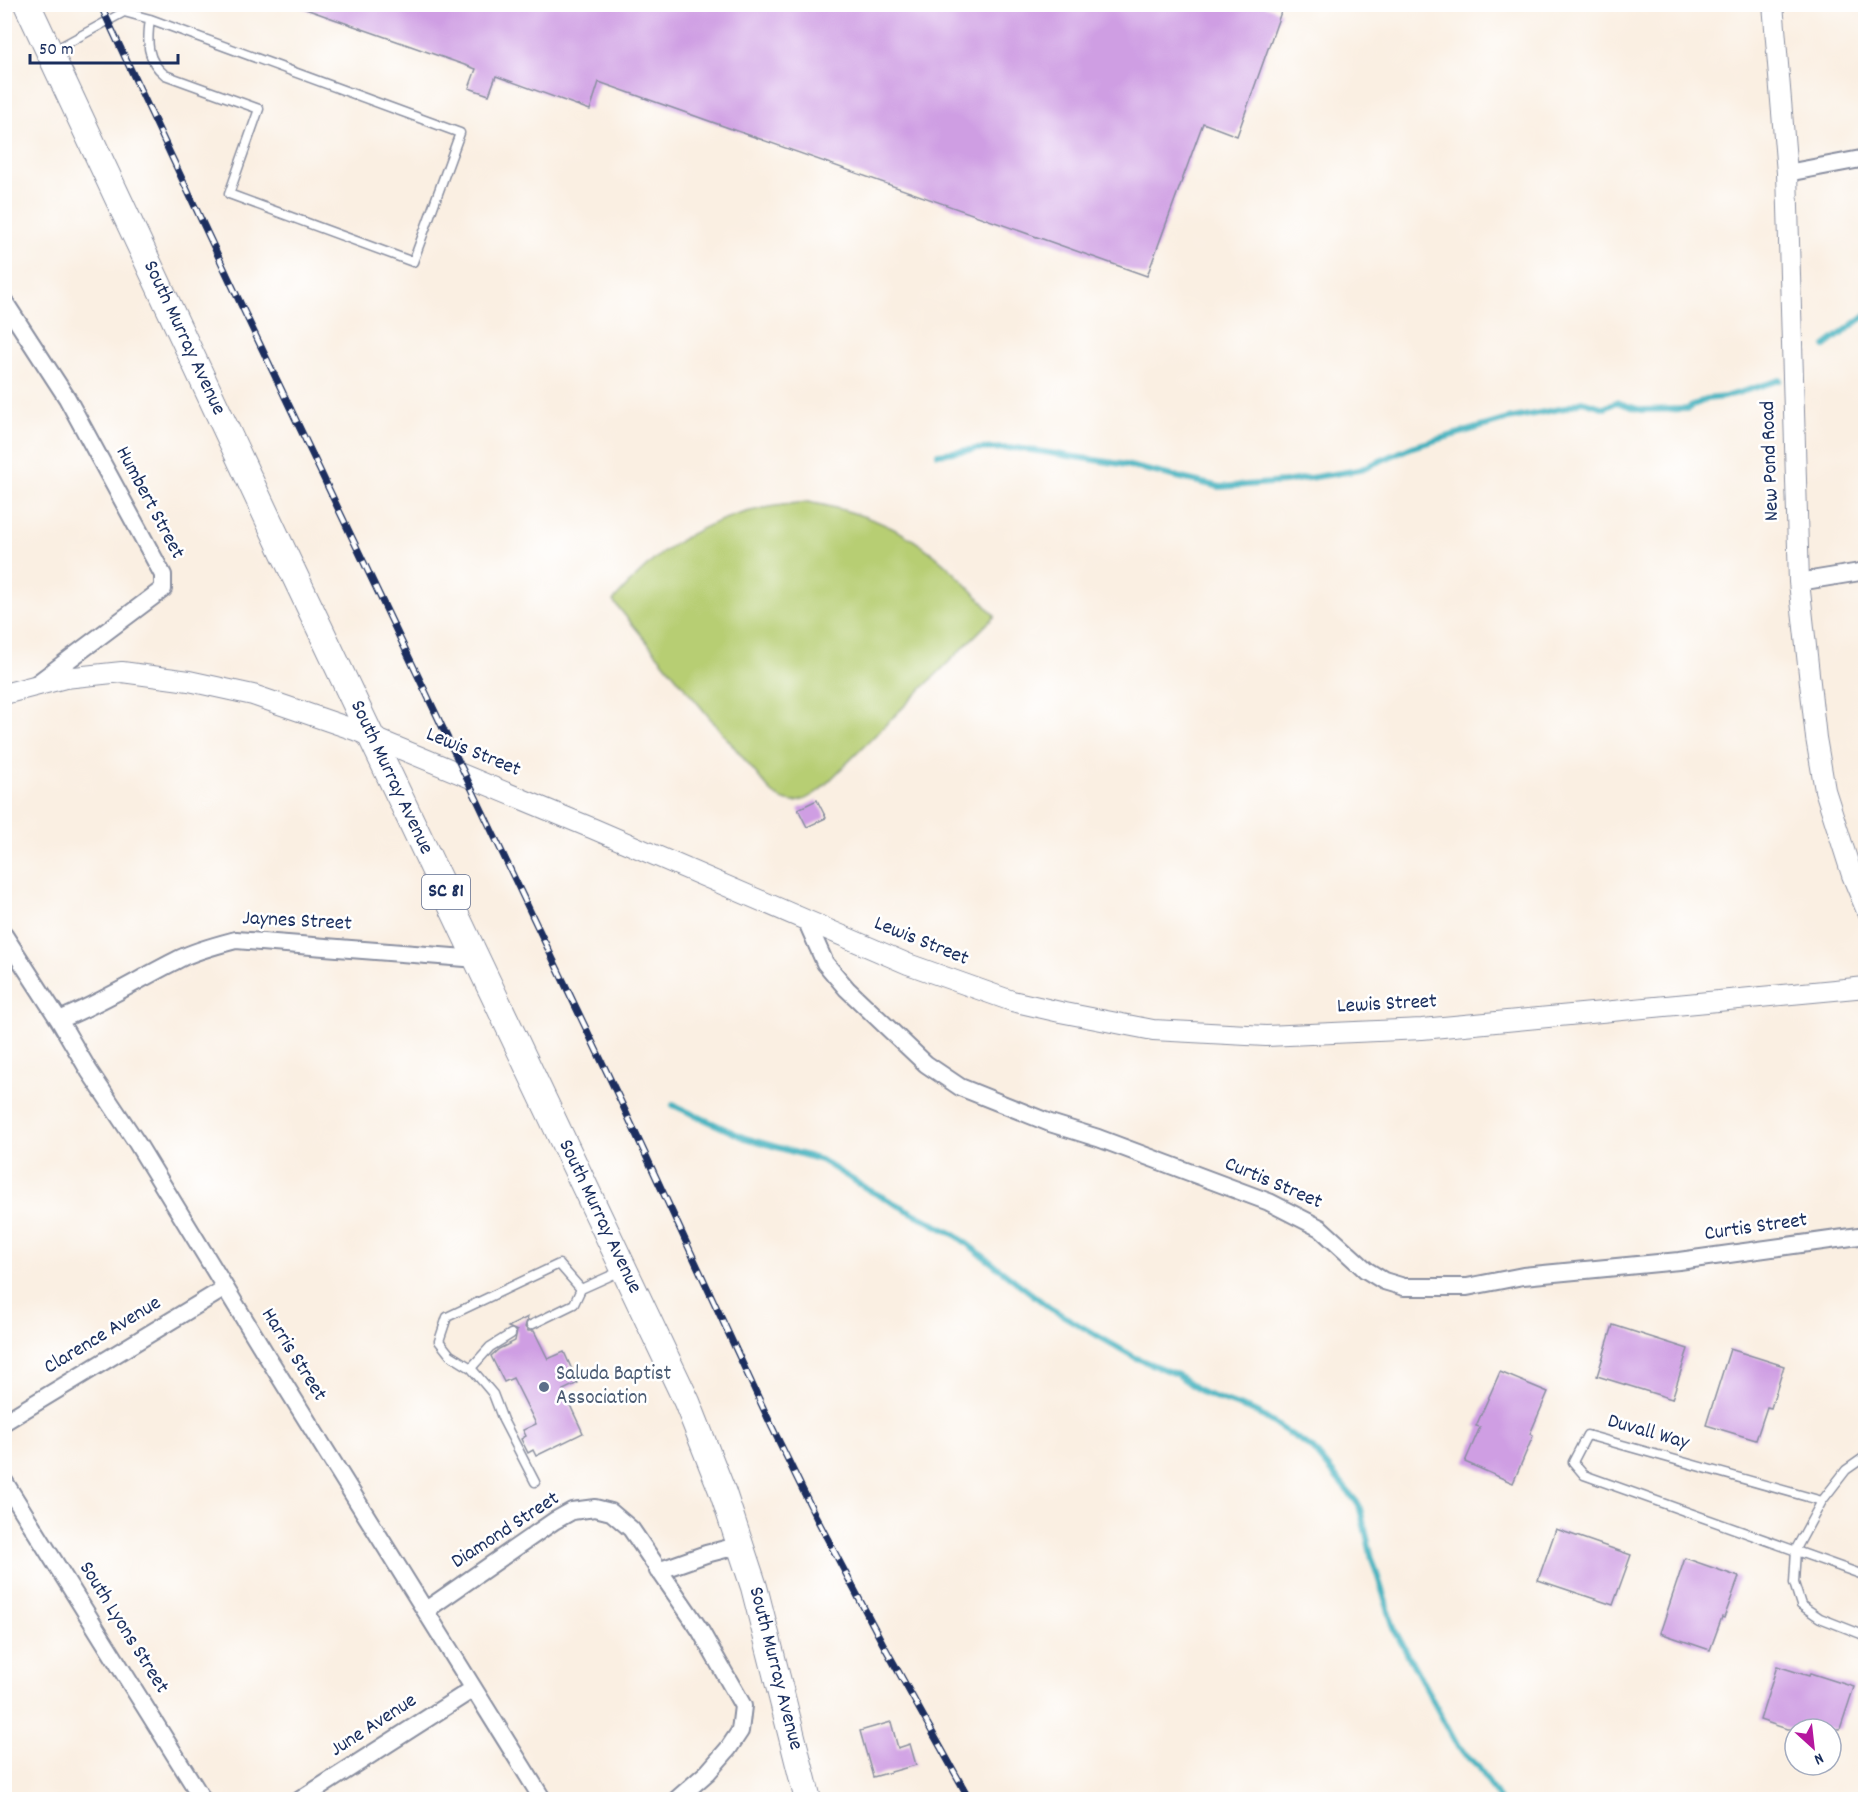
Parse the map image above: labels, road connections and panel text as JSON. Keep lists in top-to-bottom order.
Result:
{
  "streets": {
    "main road": ["South Murray Avenue", "SC 81"],
    "street": [
      "New Pond Road",
      "Humbert Street",
      "Lewis Street",
      "Jaynes Street",
      "Curtis Street",
      "Clarence Avenue",
      "Harris Street",
      "Diamond Street",
      "South Lyons Street",
      "June Avenue"
    ],
    "lane": ["Duvall Way"]
  },
  "crossings": [
    ["South Murray Avenue", "Lewis Street"],
    ["South Murray Avenue", "Jaynes Street"],
    ["Humbert Street", "Lewis Street"],
    ["Lewis Street", "Curtis Street"],
    ["Jaynes Street", "Harris Street"],
    ["Clarence Avenue", "Harris Street"],
    ["Harris Street", "Diamond Street"],
    ["Harris Street", "June Avenue"]
  ],
  "places": ["Saluda Baptist Association"],
  "scale_bar": "50 m",
  "north": "bottom right"
}
